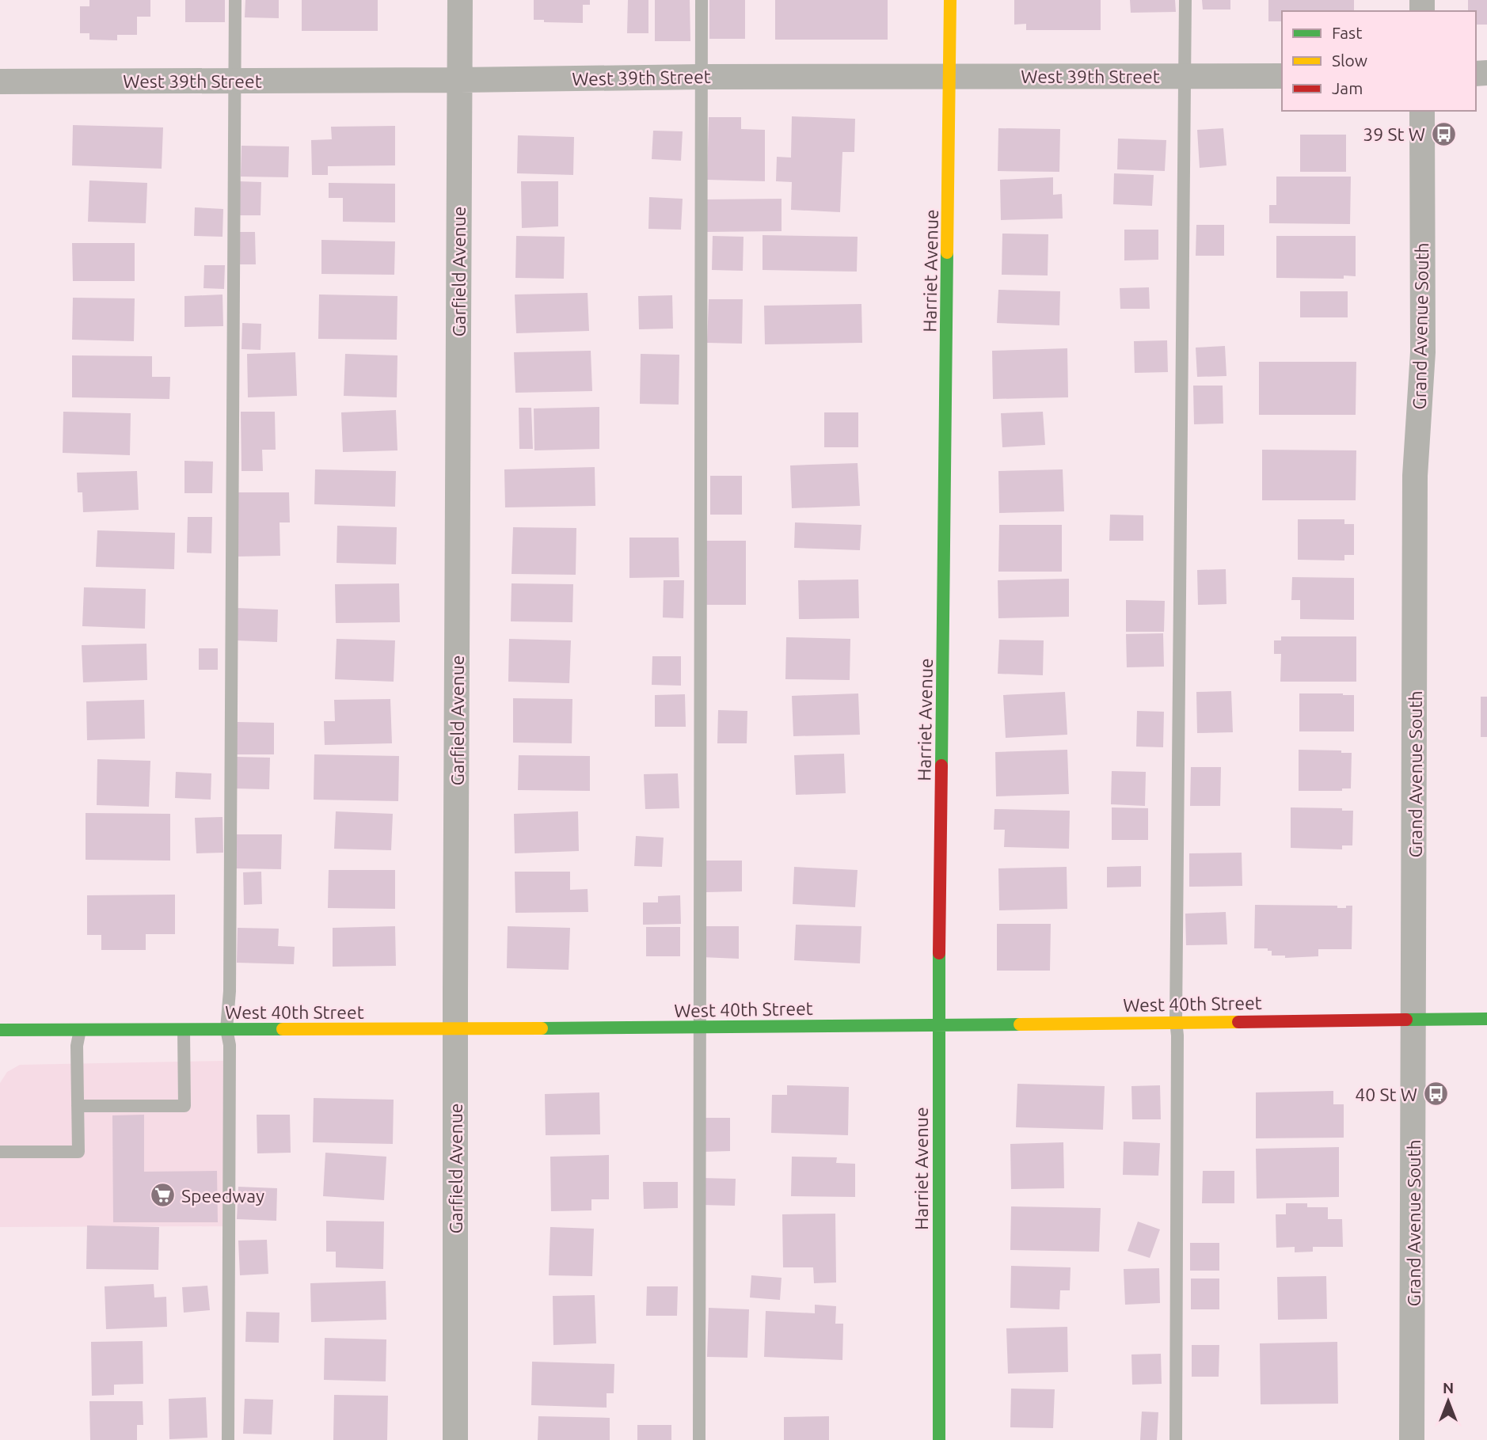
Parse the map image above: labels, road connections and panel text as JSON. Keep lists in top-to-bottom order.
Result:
{
  "streets": {
    "street": [
      "West 39th Street",
      "Harriet Avenue",
      "Garfield Avenue",
      "Grand Avenue South",
      "West 40th Street"
    ]
  },
  "crossings": [
    ["West 39th Street", "Harriet Avenue"],
    ["West 39th Street", "Garfield Avenue"],
    ["Harriet Avenue", "West 40th Street"],
    ["Garfield Avenue", "West 40th Street"],
    ["Grand Avenue South", "West 40th Street"]
  ],
  "places": {
    "bus stop": ["39 St W", "40 St W"],
    "supermarket": ["Speedway"]
  },
  "legend": ["Fast", "Slow", "Jam"],
  "north": "top"
}
